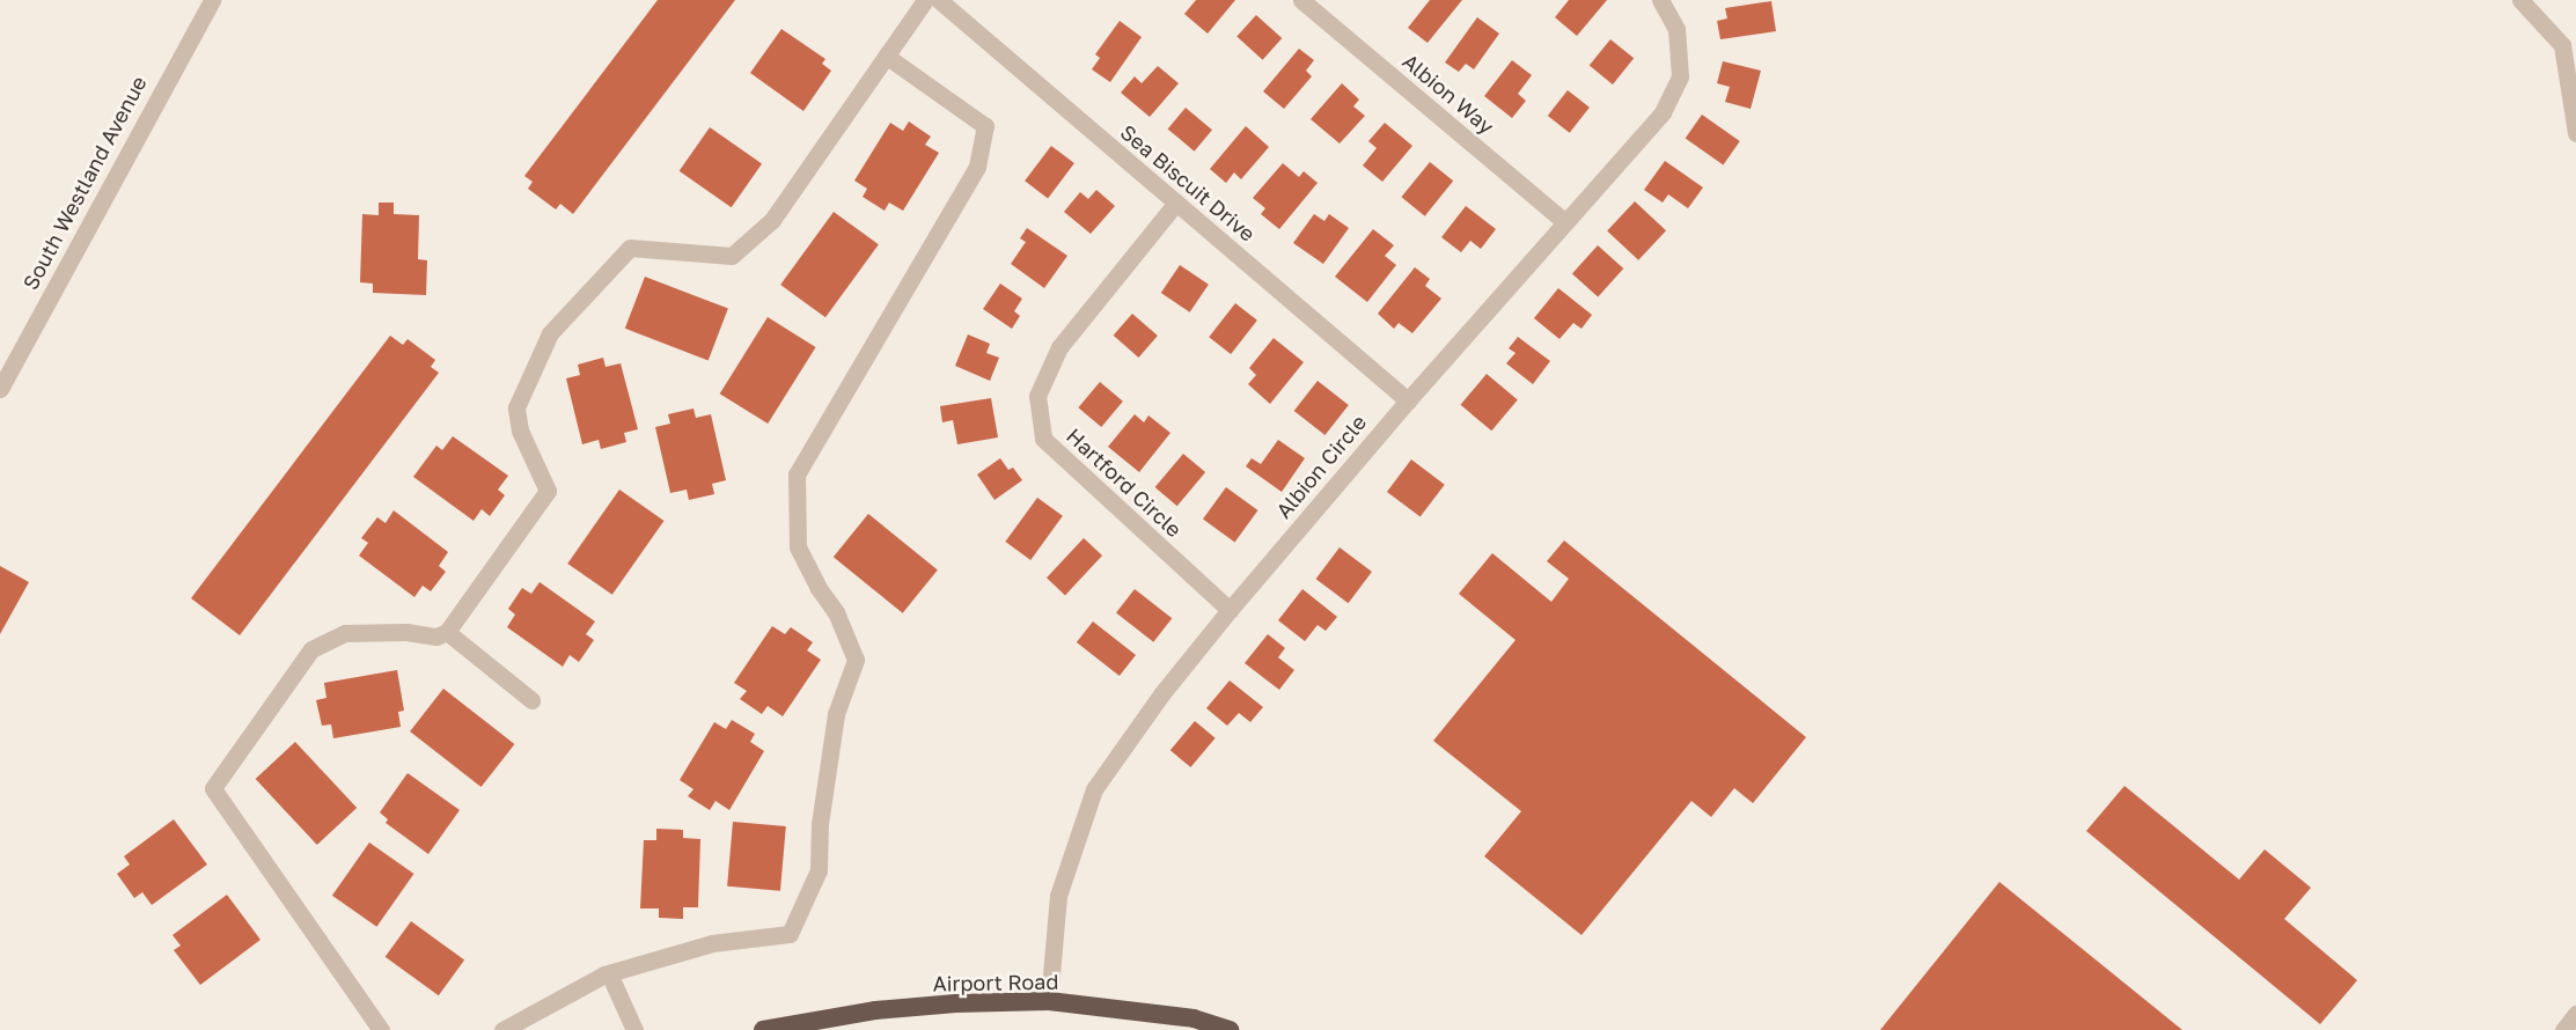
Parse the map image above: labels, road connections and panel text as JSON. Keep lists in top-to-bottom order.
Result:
{
  "streets": {
    "highway": ["Airport Road"],
    "street": [
      "Albion Way",
      "South Westland Avenue",
      "Sea Biscuit Drive",
      "Albion Circle",
      "Hartford Circle"
    ]
  },
  "crossings": [
    ["Albion Way", "Albion Circle"],
    ["Sea Biscuit Drive", "Albion Circle"],
    ["Sea Biscuit Drive", "Hartford Circle"],
    ["Albion Circle", "Hartford Circle"],
    ["Albion Circle", "Airport Road"]
  ]
}
